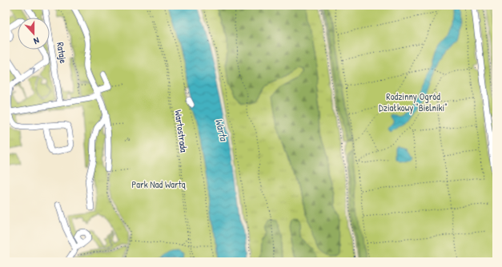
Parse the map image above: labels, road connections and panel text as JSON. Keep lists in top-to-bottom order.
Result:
{
  "streets": {
    "street": ["Rataje"],
    "path": ["Wartostrada"]
  },
  "water": ["Warta"],
  "parks": ["Rodzinny Ogród Działkowy \"Bielniki\"", "Park Nad Wartą"],
  "north": "bottom"
}
